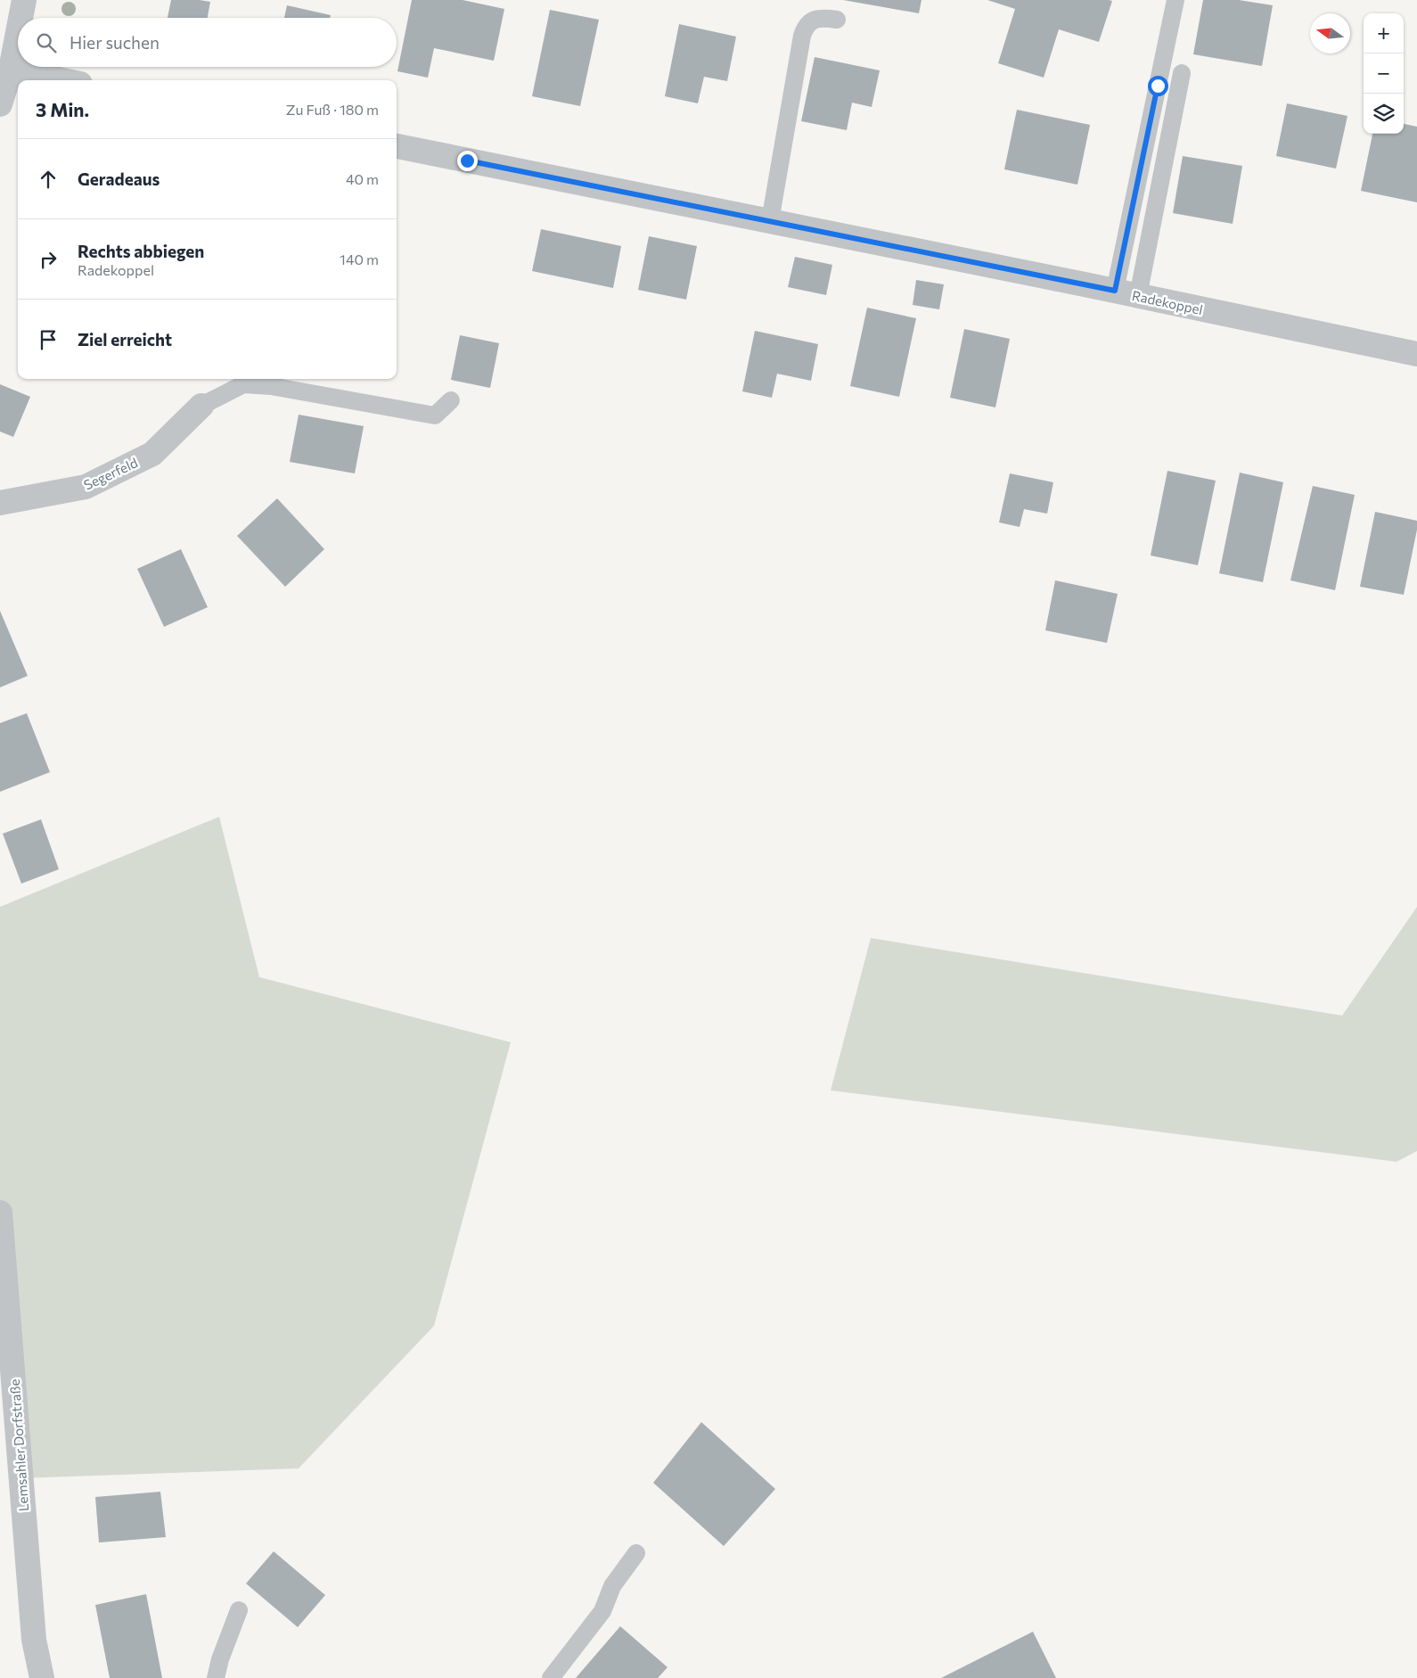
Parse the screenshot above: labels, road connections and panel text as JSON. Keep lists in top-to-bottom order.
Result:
{
  "streets": {
    "street": ["Radekoppel", "Segerfeld", "Lemsahler Dorfstraße"]
  },
  "north": "left",
  "page": {
    "map_buttons": ["+", "−"],
    "search": "Hier suchen",
    "heading": ["3 Min.", "Zu Fuß · 180 m"],
    "list": [
      ["Geradeaus", "40 m"],
      ["Rechts abbiegen", "Radekoppel", "140 m"],
      "Ziel erreicht"
    ]
  }
}
